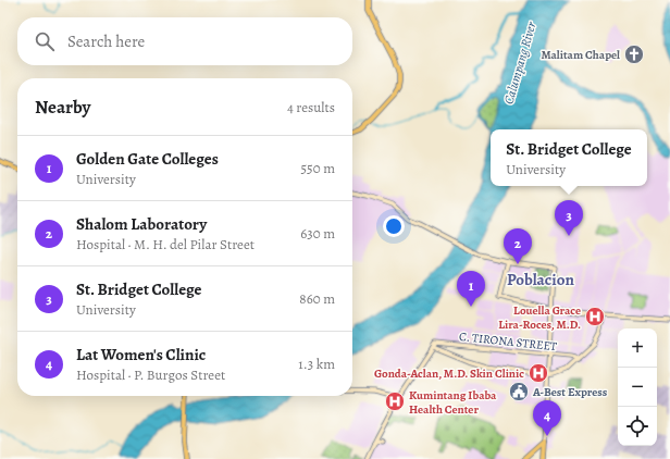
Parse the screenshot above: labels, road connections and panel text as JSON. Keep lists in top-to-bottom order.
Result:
{
  "streets": {
    "main road": ["C. TIRONA STREET"]
  },
  "districts": ["Poblacion"],
  "water": ["Calumpang River"],
  "places": {
    "church": ["Malitam Chapel"],
    "hospital": ["Louella Grace Lira-Roces, M.D.", "Gonda-Aclan, M.D. Skin Clinic", "Kumintang Ibaba Health Center"],
    "public building": ["A-Best Express"]
  },
  "page": {
    "search": "Search here",
    "heading": ["Nearby", "4 results"],
    "popup": ["St. Bridget College", "University"],
    "list": [
      {
        "mark": "1",
        "name": "Golden Gate Colleges",
        "note": "University",
        "value": "550 m"
      },
      {
        "mark": "2",
        "name": "Shalom Laboratory",
        "note": "Hospital · M. H. del Pilar Street",
        "value": "630 m"
      },
      {
        "mark": "3",
        "name": "St. Bridget College",
        "note": "University",
        "value": "860 m"
      },
      {
        "mark": "4",
        "name": "Lat Women's Clinic",
        "note": "Hospital · P. Burgos Street",
        "value": "1.3 km"
      }
    ],
    "pins": [
      "3",
      "2",
      "1",
      "4"
    ],
    "map_buttons": ["+", "−"]
  }
}
